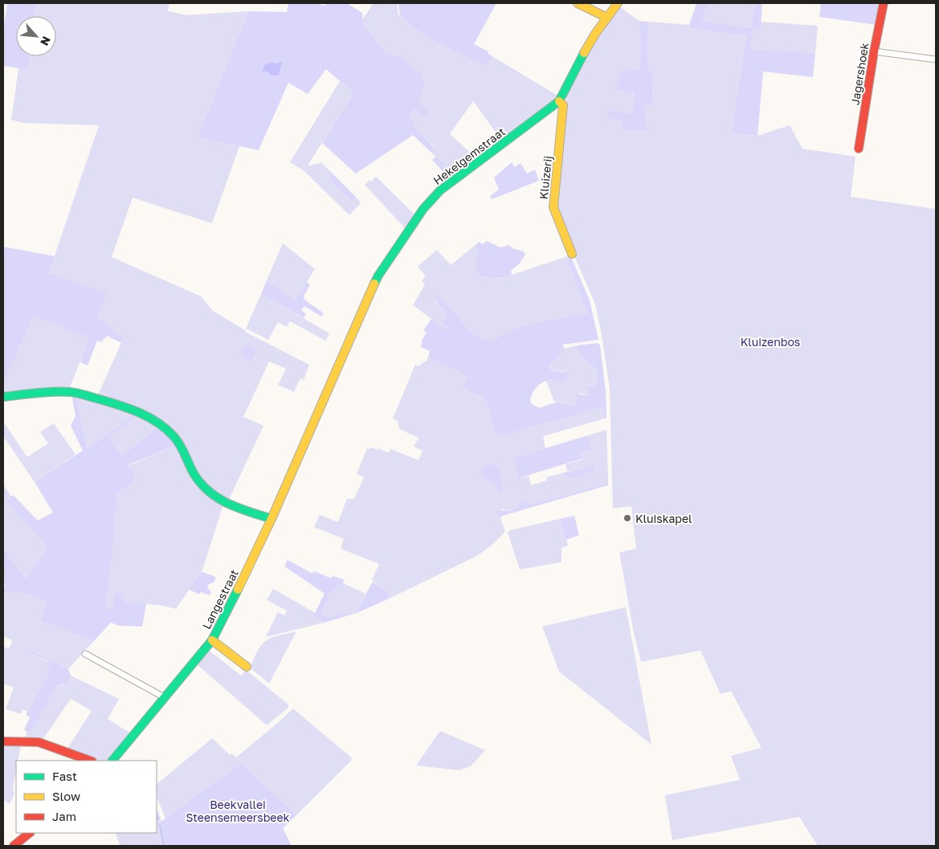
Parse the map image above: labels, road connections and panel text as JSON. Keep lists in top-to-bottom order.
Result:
{
  "streets": {
    "street": [
      "Jagershoek",
      "Hekelgemstraat",
      "Kluizerij",
      "Langestraat"
    ]
  },
  "crossings": [
    ["Hekelgemstraat", "Kluizerij"],
    ["Hekelgemstraat", "Langestraat"]
  ],
  "parks": ["Kluizenbos", "Beekvallei Steensemeersbeek"],
  "places": ["Kluiskapel"],
  "legend": ["Fast", "Slow", "Jam"],
  "north": "bottom right"
}
